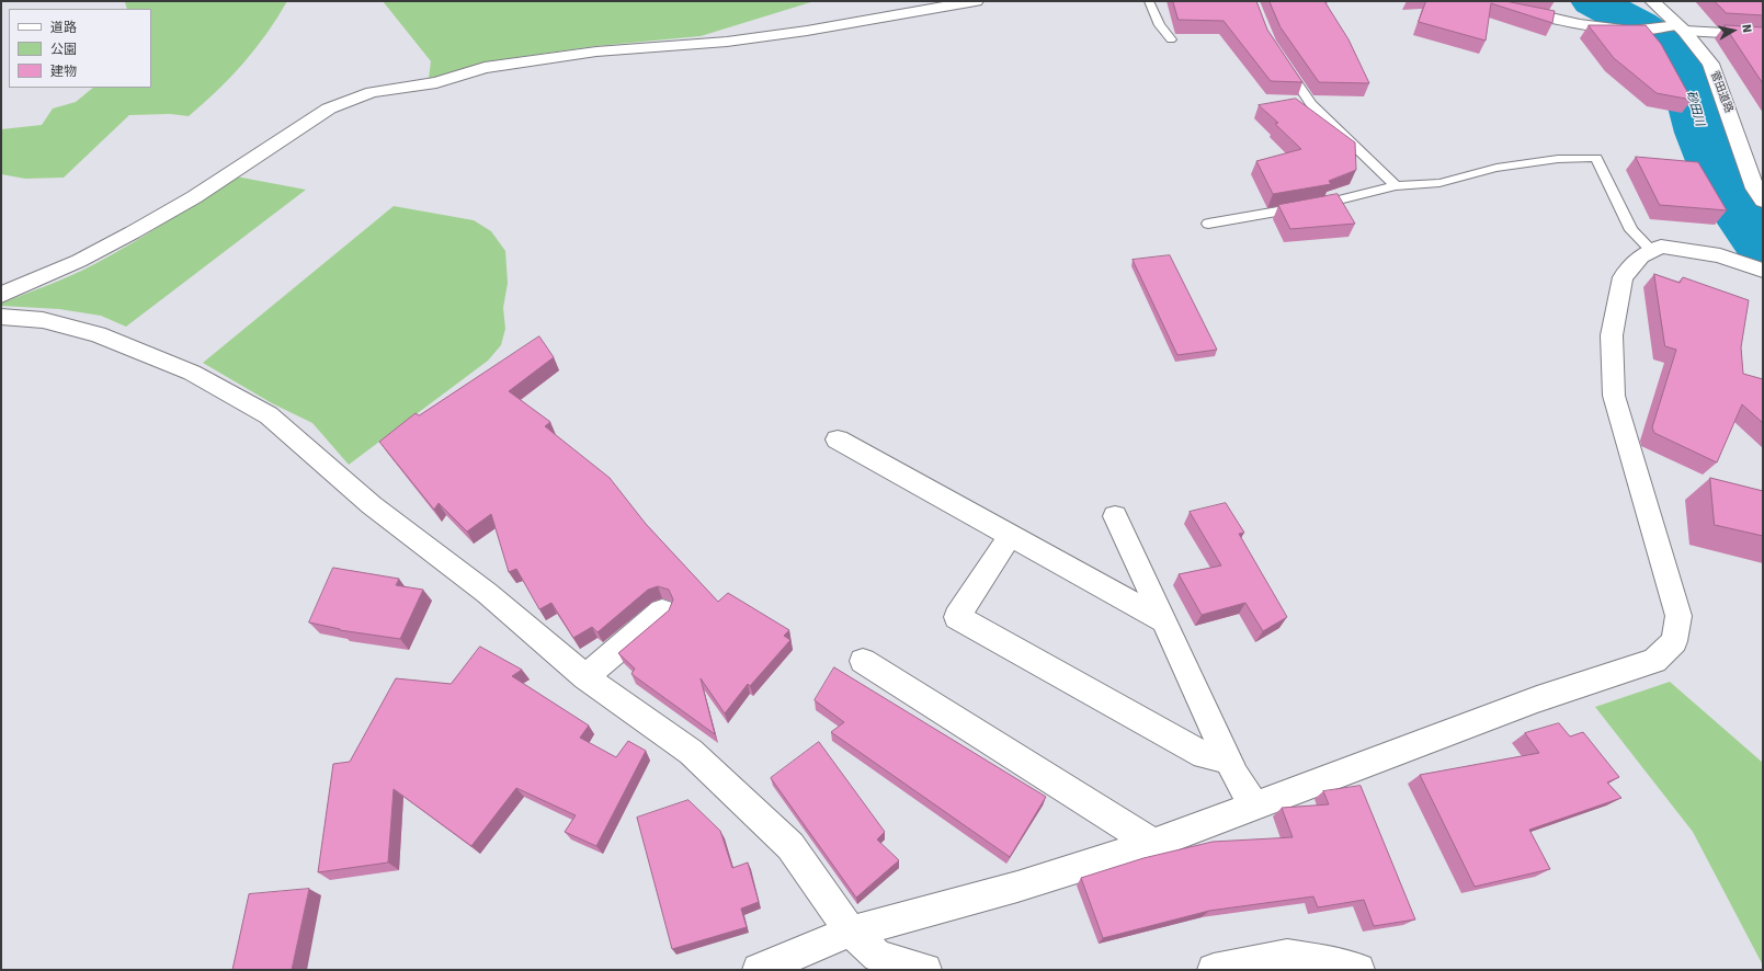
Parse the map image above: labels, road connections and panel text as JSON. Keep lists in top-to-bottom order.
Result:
{
  "streets": {
    "street": ["菅田道路"]
  },
  "water": ["砂田川"],
  "legend": ["道路", "公園", "建物"],
  "north": "right"
}
